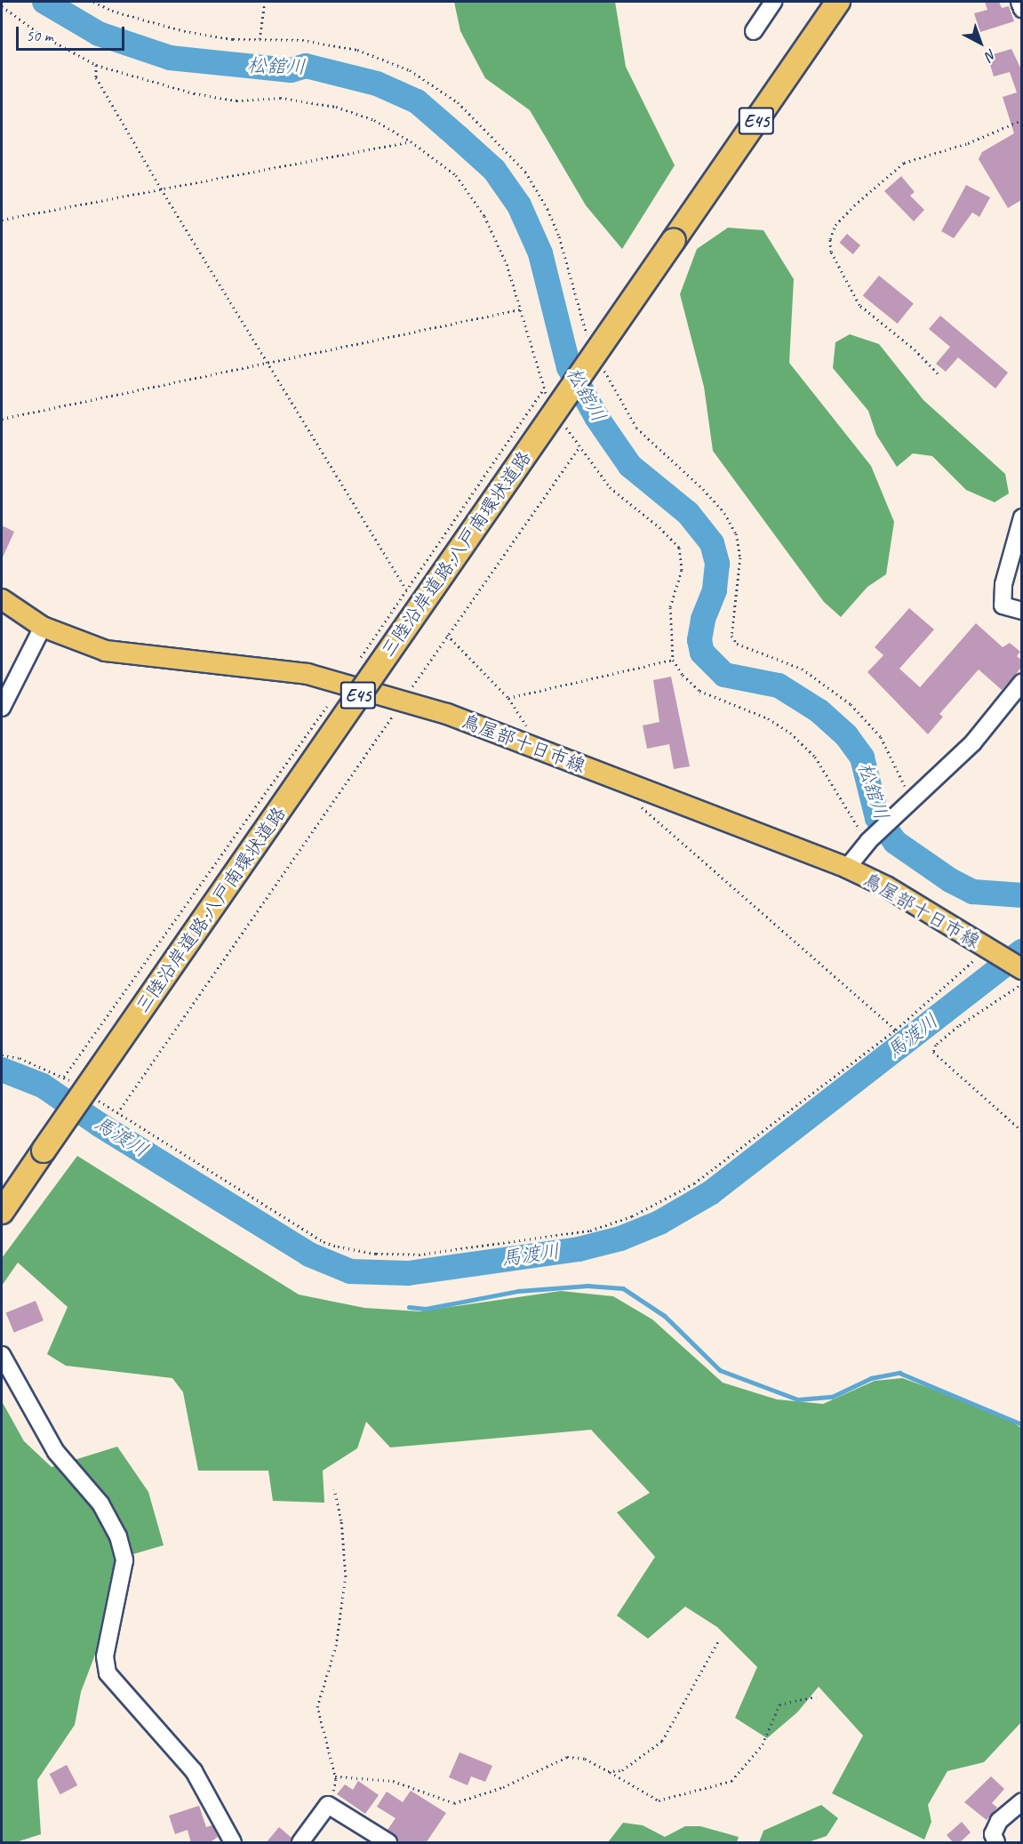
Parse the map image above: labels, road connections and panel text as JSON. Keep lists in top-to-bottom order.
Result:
{
  "streets": {
    "highway": ["E45", "三陸沿岸道路;八戸南環状道路"],
    "main road": ["鳥屋部十日市線"]
  },
  "water": ["松舘川", "馬渡川"],
  "scale_bar": "50 m",
  "north": "bottom right"
}
